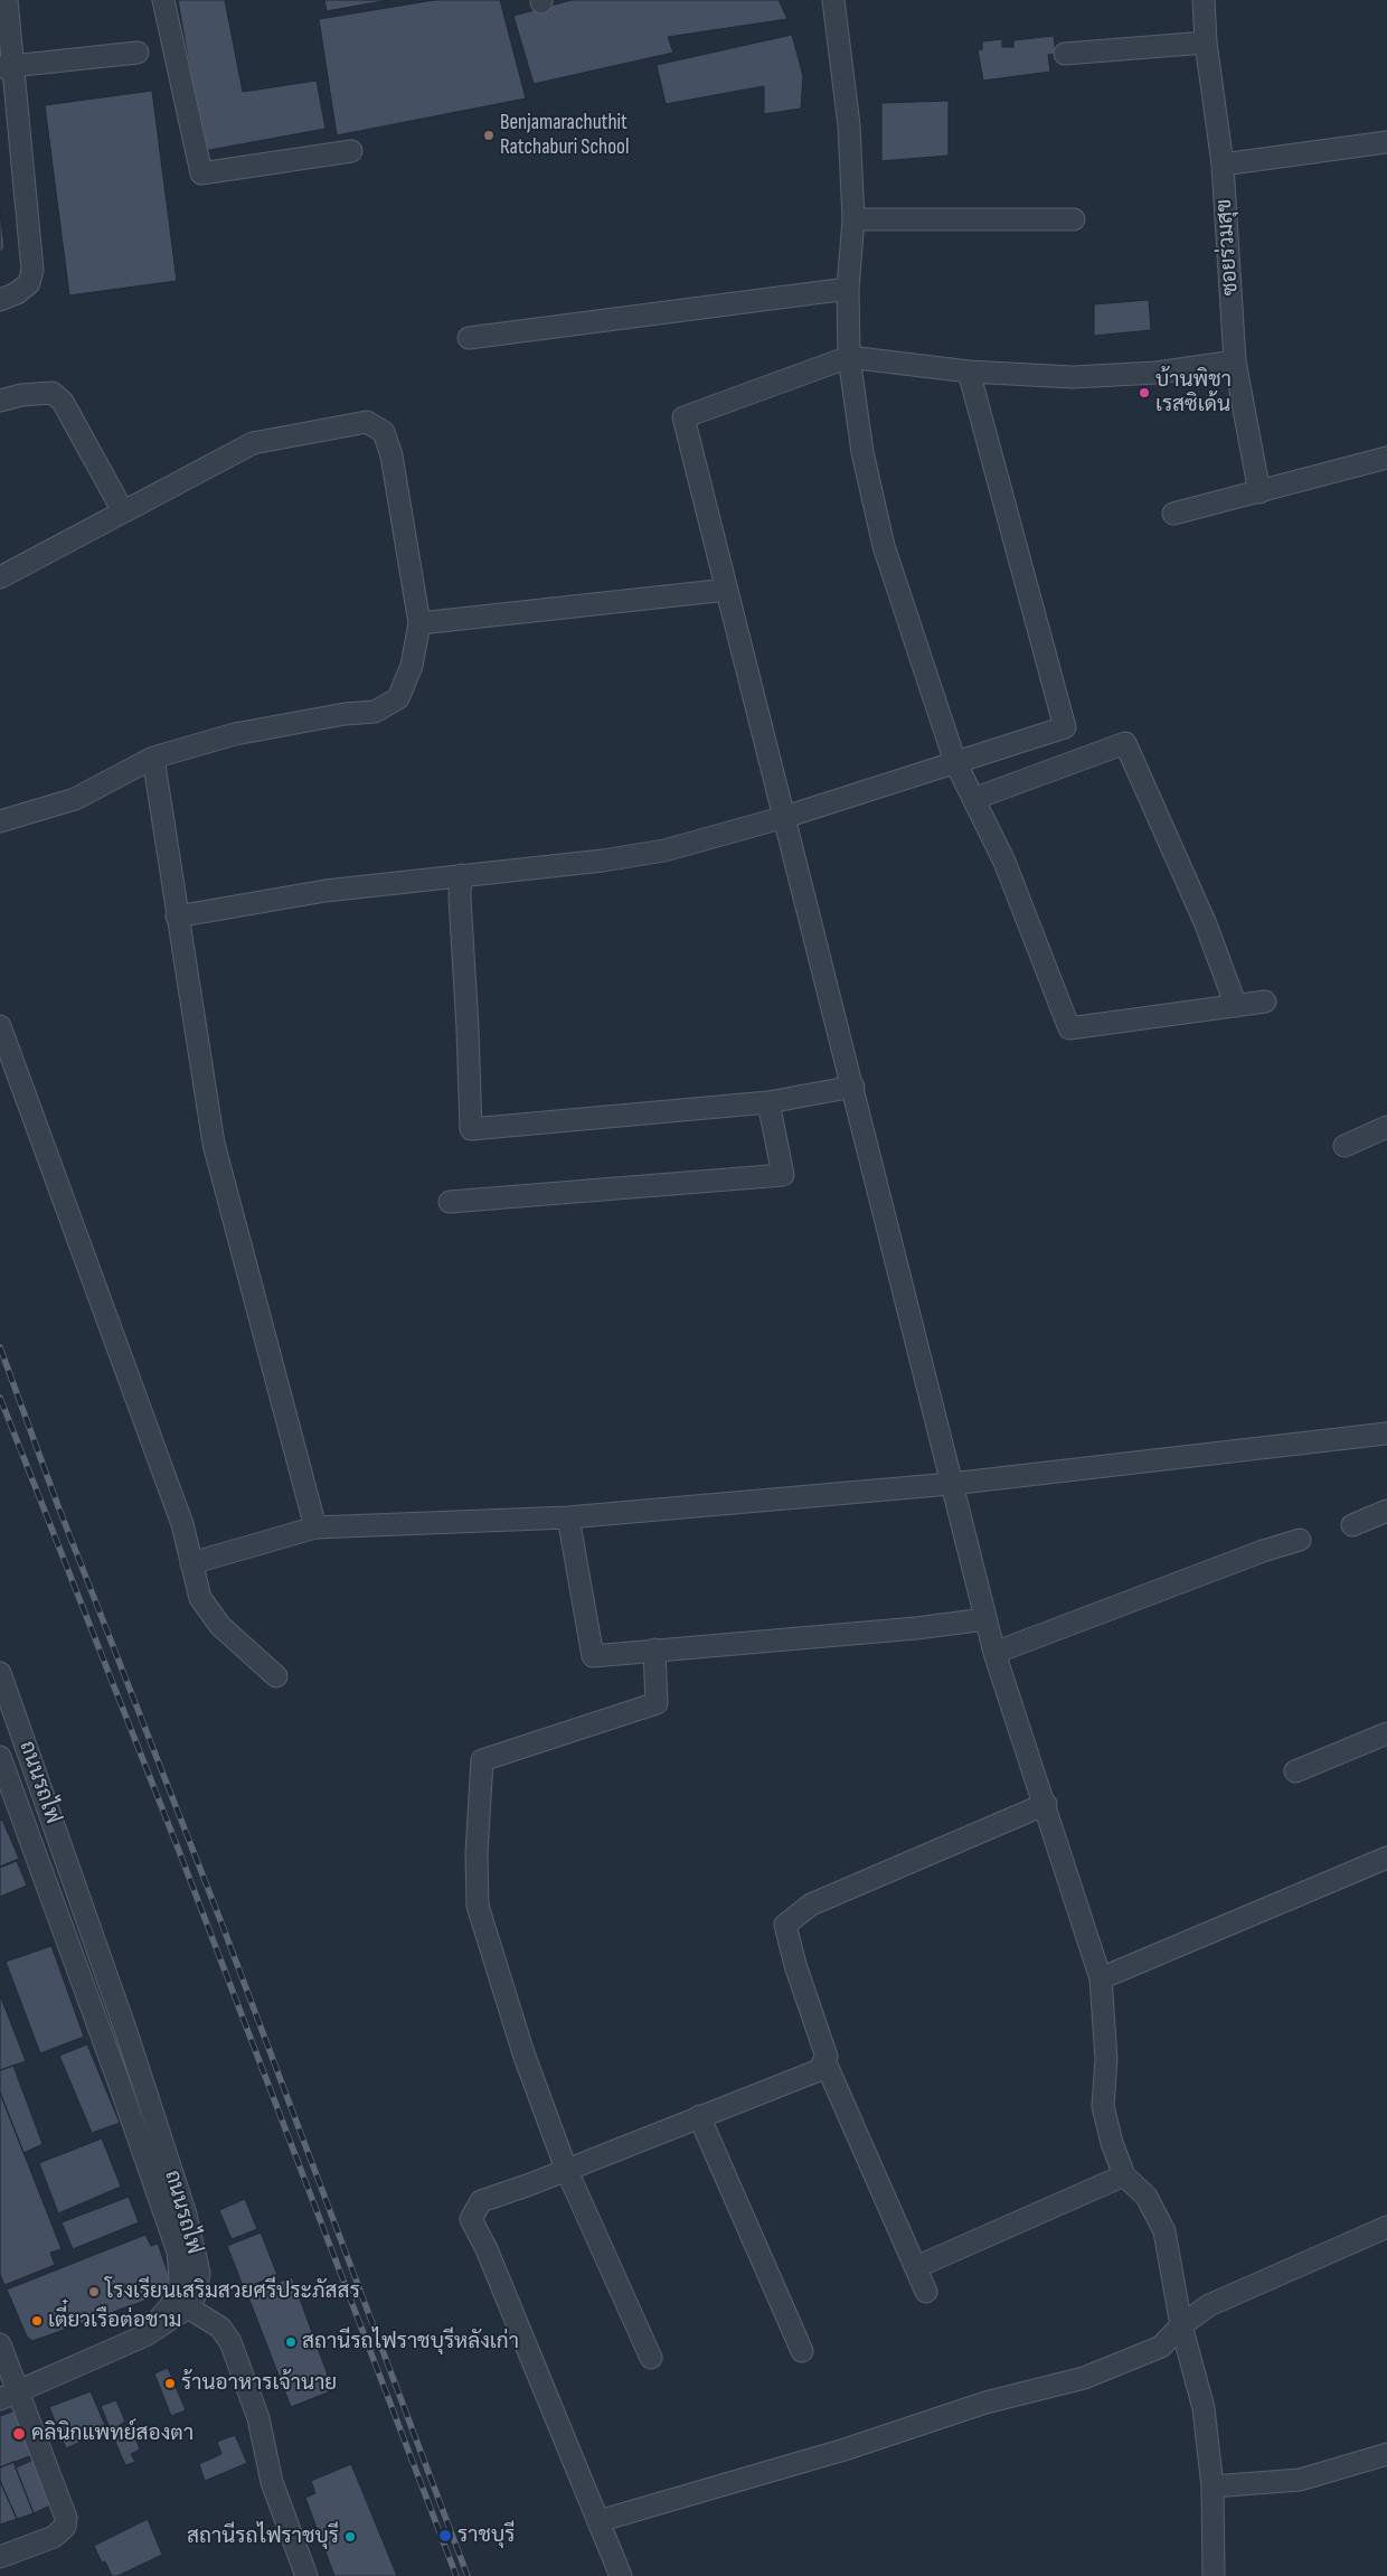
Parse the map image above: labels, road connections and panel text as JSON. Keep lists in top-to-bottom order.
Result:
{
  "streets": {
    "street": ["ซอยร่วมสุข", "ถนนรถไฟ"]
  },
  "places": [
    "Benjamarachuthit Ratchaburi School",
    "บ้านพิชา เรสซิเด้น",
    "โรงเรียนเสริมสวยศรีประภัสสร",
    "เตี๋ยวเรือต่อชาม",
    "สถานีรถไฟราชบุรีหลังเก่า",
    "ร้านอาหารเจ้านาย",
    "คลินิกแพทย์สองตา",
    "ราชบุรี",
    "สถานีรถไฟราชบุรี"
  ]
}
